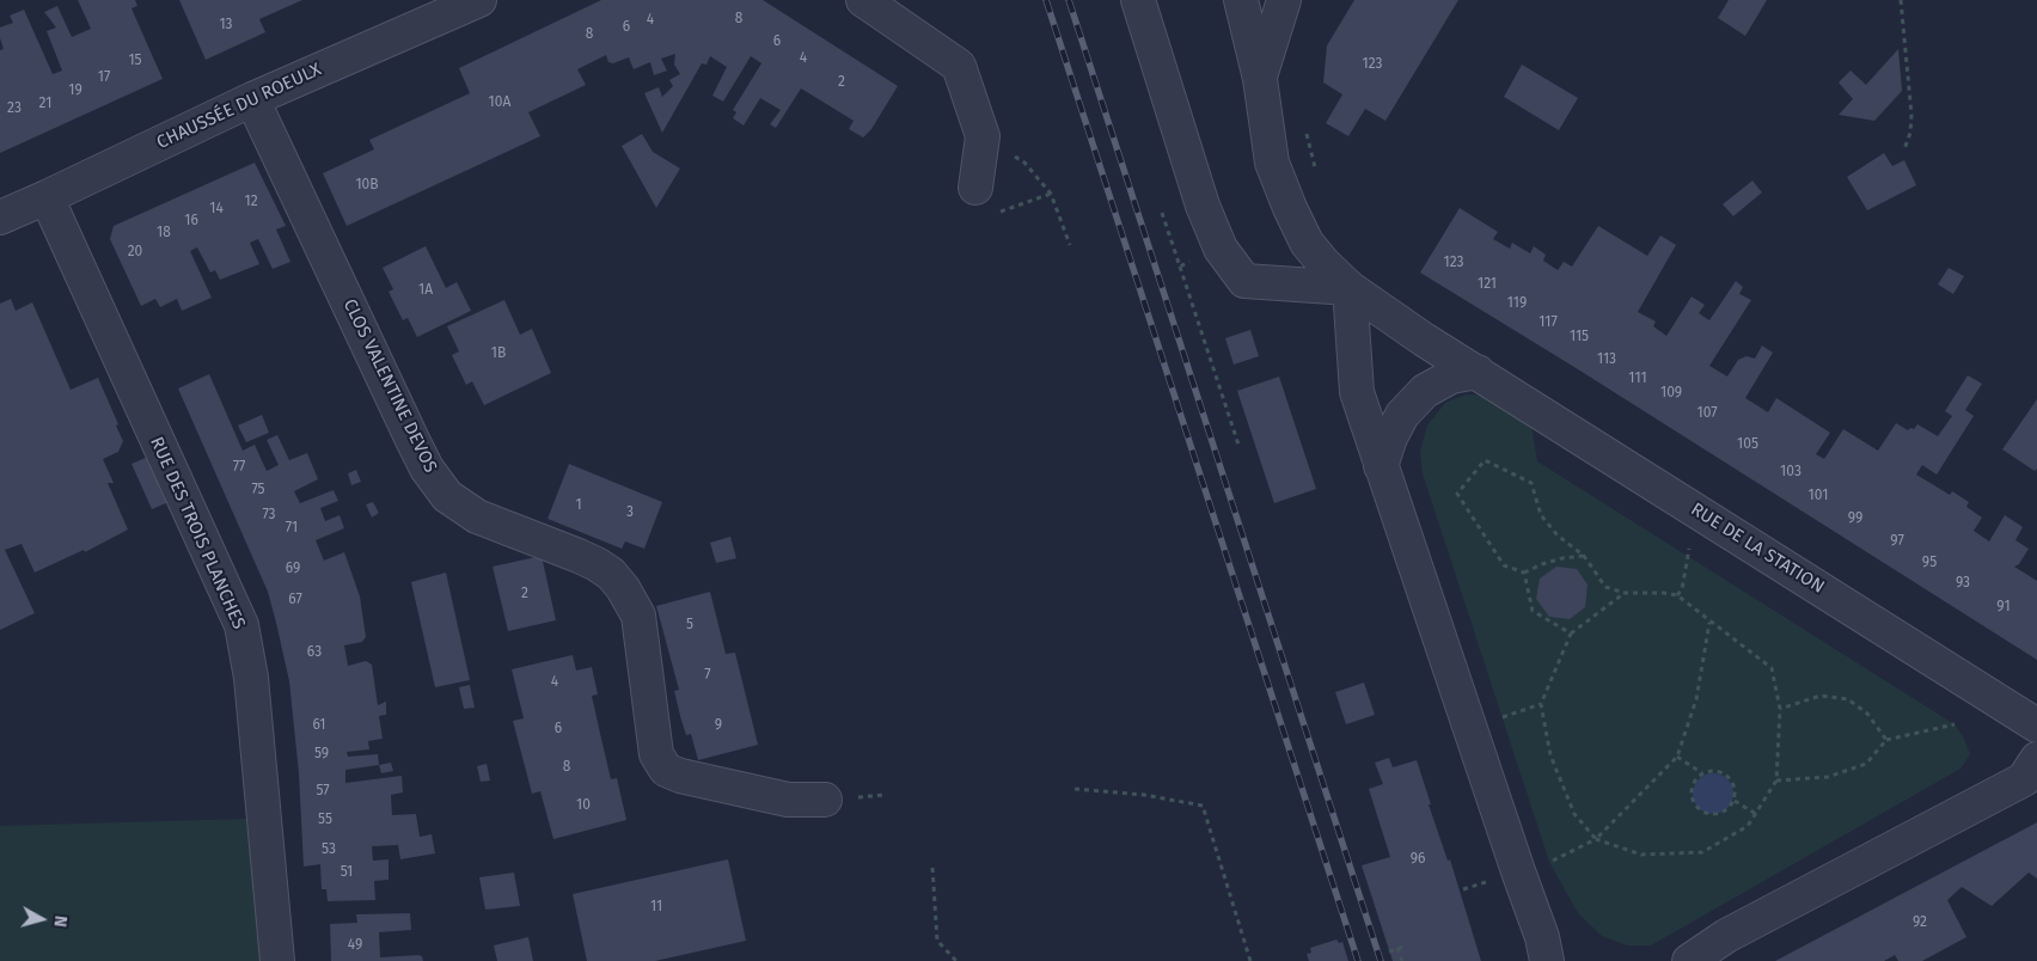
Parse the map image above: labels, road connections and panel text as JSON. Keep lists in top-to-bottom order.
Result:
{
  "streets": {
    "street": [
      "CHAUSSÉE DU ROEULX",
      "CLOS VALENTINE DEVOS",
      "RUE DES TROIS PLANCHES",
      "RUE DE LA STATION"
    ]
  },
  "crossings": [
    ["CHAUSSÉE DU ROEULX", "CLOS VALENTINE DEVOS"],
    ["CHAUSSÉE DU ROEULX", "RUE DES TROIS PLANCHES"]
  ],
  "house_numbers": [
    "8",
    "4",
    "13",
    "6",
    "8",
    "6",
    "4",
    "15",
    "123",
    "17",
    "2",
    "19",
    "10A",
    "21",
    "23",
    "10B",
    "12",
    "14",
    "16",
    "18",
    "20",
    "123",
    "121",
    "1A",
    "119",
    "117",
    "115",
    "1B",
    "113",
    "111",
    "109",
    "107",
    "105",
    "77",
    "103",
    "75",
    "101",
    "1",
    "3",
    "73",
    "99",
    "71",
    "97",
    "95",
    "69",
    "93",
    "2",
    "67",
    "91",
    "5",
    "63",
    "7",
    "4",
    "61",
    "9",
    "6",
    "59",
    "8",
    "57",
    "10",
    "55",
    "53",
    "96",
    "51",
    "11",
    "92",
    "49"
  ],
  "north": "right"
}
